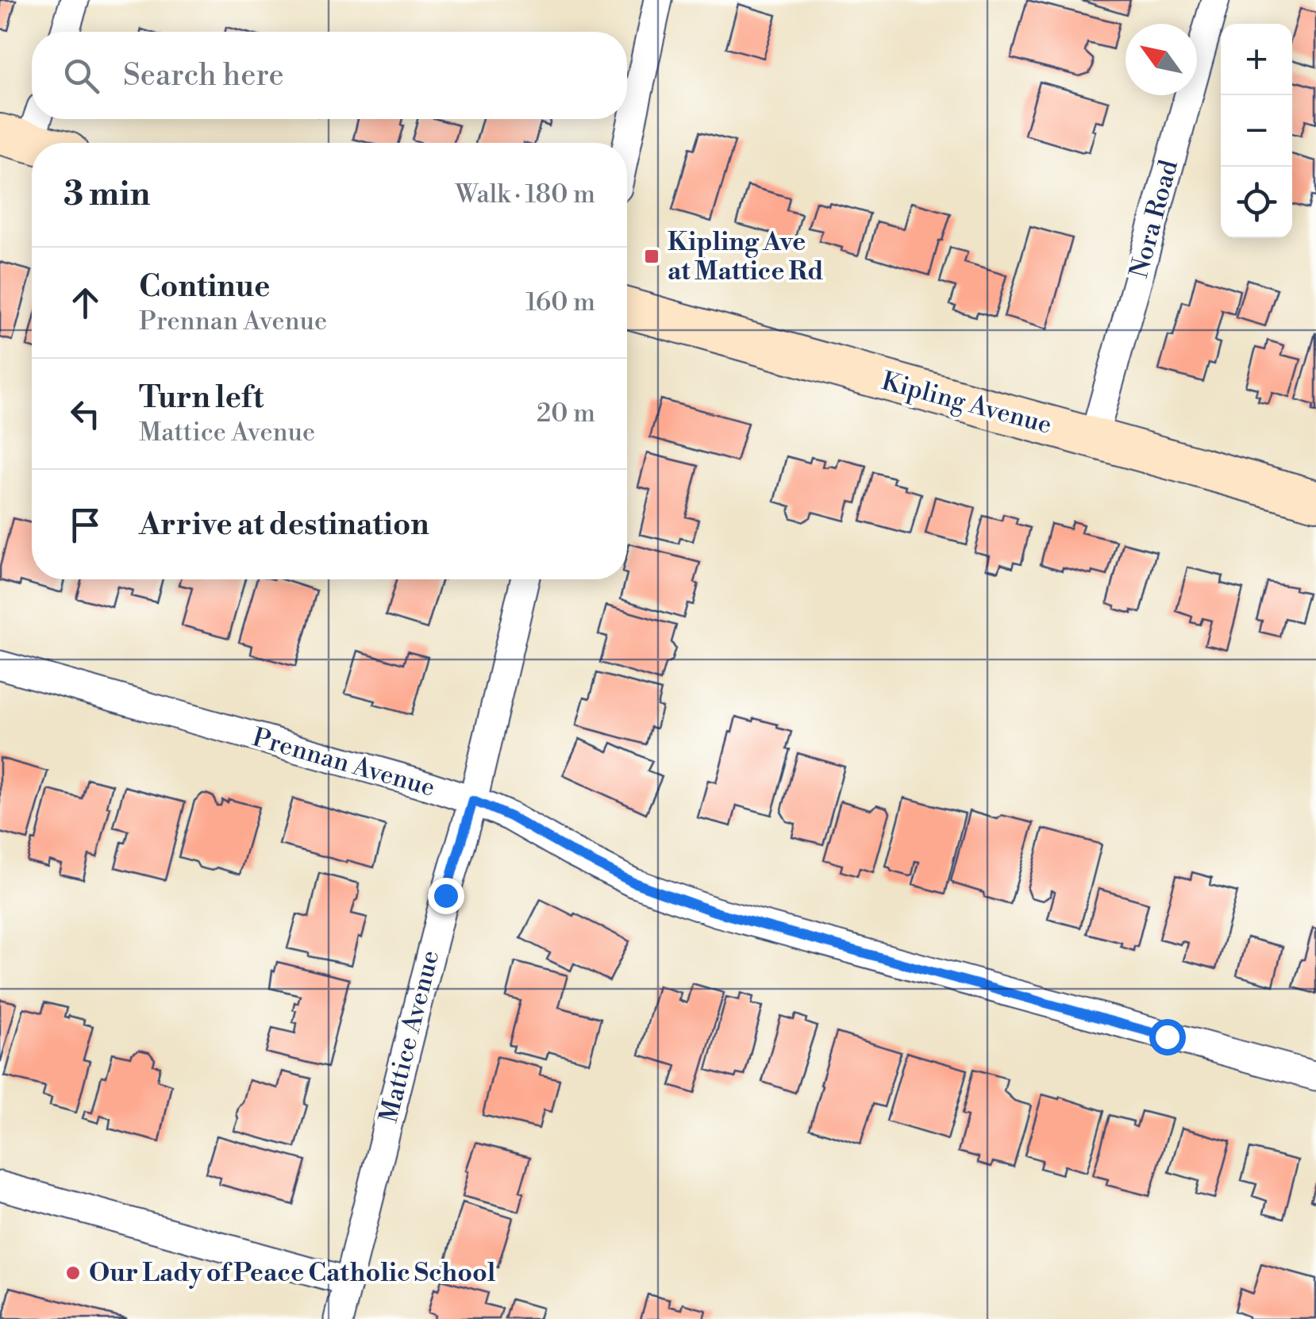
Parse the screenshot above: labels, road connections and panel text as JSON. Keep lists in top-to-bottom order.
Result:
{
  "streets": {
    "main road": ["Kipling Avenue"],
    "street": ["Nora Road", "Prennan Avenue", "Mattice Avenue"]
  },
  "crossings": [
    ["Nora Road", "Kipling Avenue"],
    ["Prennan Avenue", "Mattice Avenue"]
  ],
  "places": {
    "transit": ["Kipling Ave at Mattice Rd"],
    "other": ["Our Lady of Peace Catholic School"]
  },
  "north": "top left",
  "page": {
    "map_buttons": ["+", "−"],
    "search": "Search here",
    "heading": ["3 min", "Walk · 180 m"],
    "list": [
      ["Continue", "Prennan Avenue", "160 m"],
      ["Turn left", "Mattice Avenue", "20 m"],
      "Arrive at destination"
    ]
  }
}
